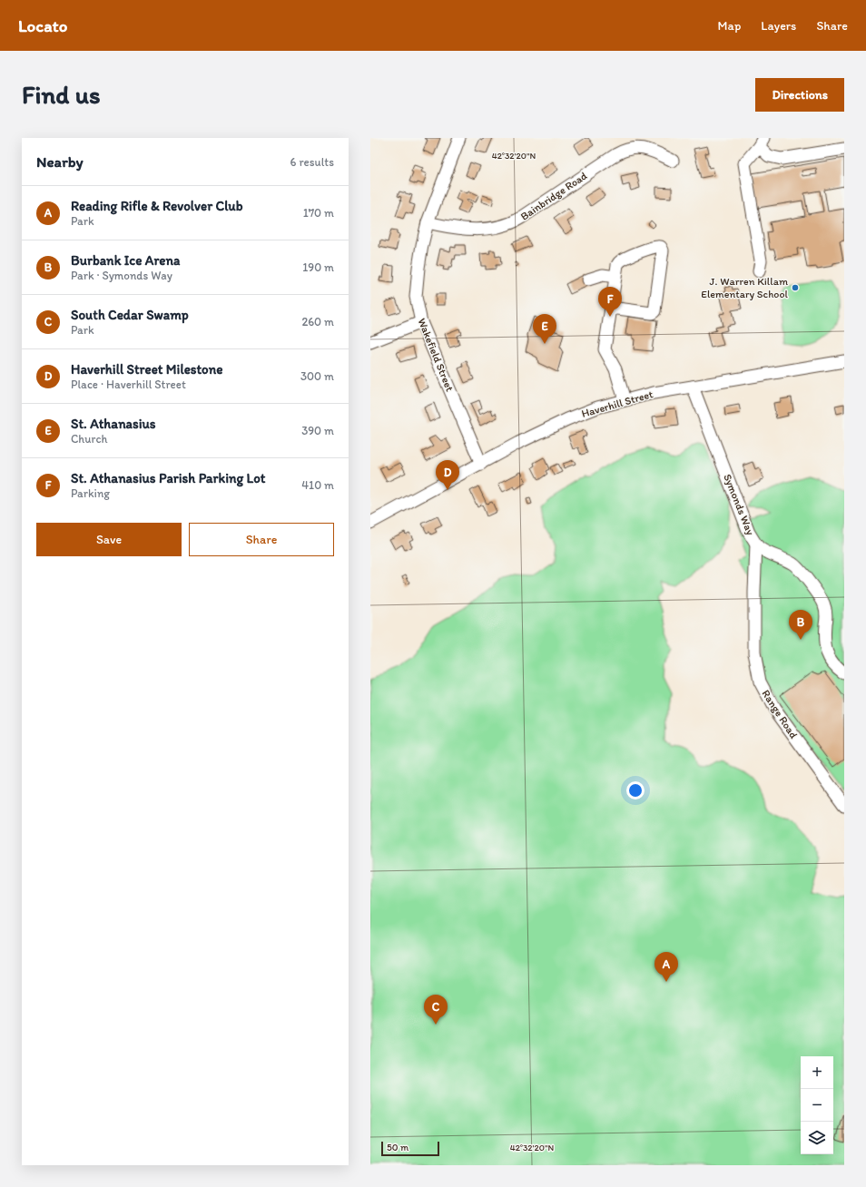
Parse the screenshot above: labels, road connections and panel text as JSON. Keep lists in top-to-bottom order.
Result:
{
  "streets": {
    "street": [
      "Bainbridge Road",
      "Wakefield Street",
      "Haverhill Street",
      "Symonds Way",
      "Range Road"
    ]
  },
  "crossings": [
    ["Bainbridge Road", "Wakefield Street"],
    ["Wakefield Street", "Haverhill Street"],
    ["Haverhill Street", "Symonds Way"],
    ["Symonds Way", "Range Road"]
  ],
  "places": ["J. Warren Killam Elementary School"],
  "scale_bar": "50 m",
  "page": {
    "header": "Locato",
    "nav": ["Map", "Layers", "Share"],
    "buttons": [
      "Directions",
      ["Save", "Share"]
    ],
    "title": "Find us",
    "heading": ["Nearby", "6 results"],
    "list": [
      {
        "mark": "A",
        "name": "Reading Rifle & Revolver Club",
        "note": "Park",
        "value": "170 m"
      },
      {
        "mark": "B",
        "name": "Burbank Ice Arena",
        "note": "Park · Symonds Way",
        "value": "190 m"
      },
      {
        "mark": "C",
        "name": "South Cedar Swamp",
        "note": "Park",
        "value": "260 m"
      },
      {
        "mark": "D",
        "name": "Haverhill Street Milestone",
        "note": "Place · Haverhill Street",
        "value": "300 m"
      },
      {
        "mark": "E",
        "name": "St. Athanasius",
        "note": "Church",
        "value": "390 m"
      },
      {
        "mark": "F",
        "name": "St. Athanasius Parish Parking Lot",
        "note": "Parking",
        "value": "410 m"
      }
    ],
    "pins": [
      "F",
      "E",
      "D",
      "B",
      "A",
      "C"
    ],
    "map_buttons": ["+", "−"],
    "scale": "50 m"
  },
  "coordinates": ["42°32'20\"N"]
}
